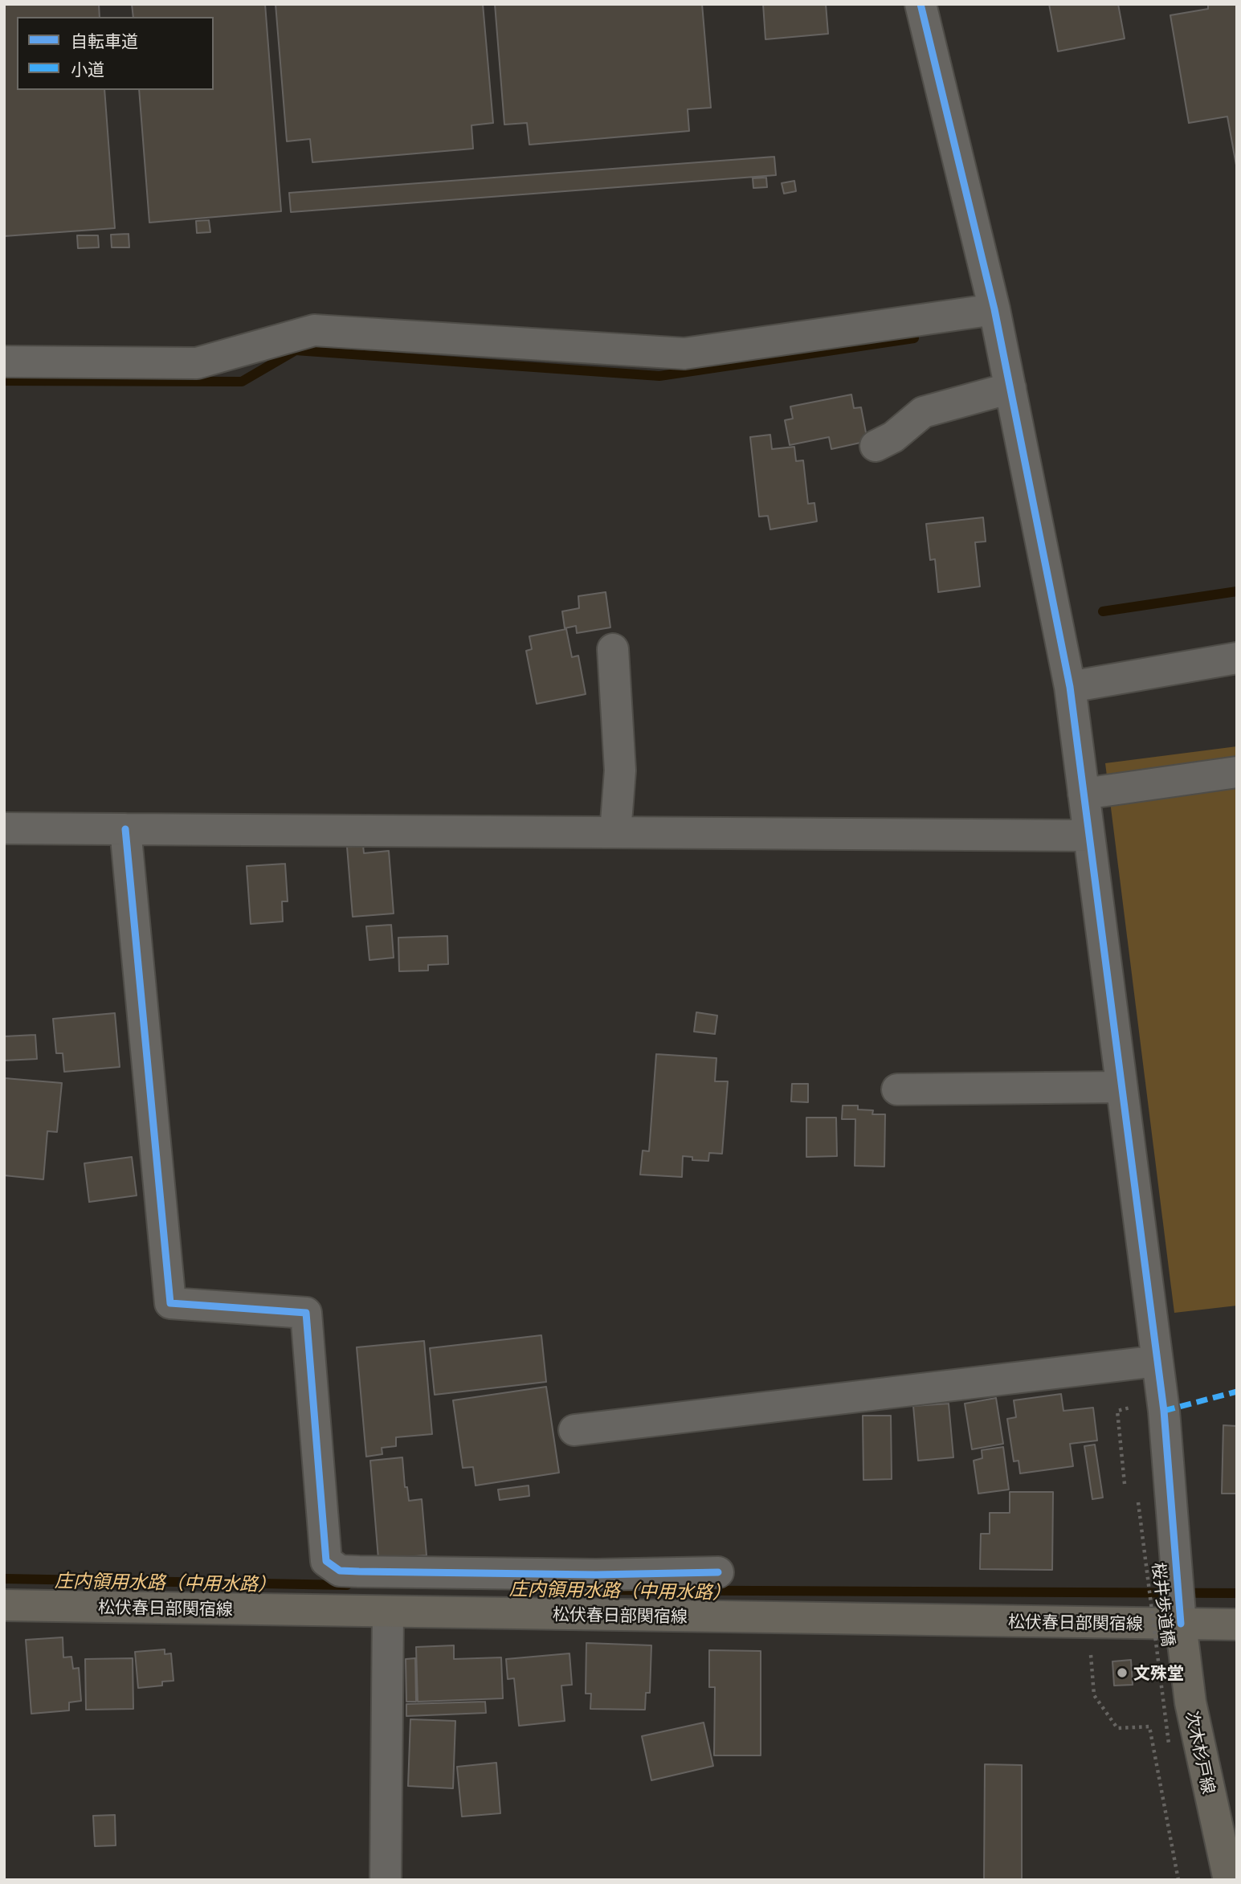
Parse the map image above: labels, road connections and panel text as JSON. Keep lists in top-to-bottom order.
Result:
{
  "streets": {
    "main road": ["松伏春日部関宿線", "次木杉戸線"],
    "cycle path": ["桜井歩道橋"]
  },
  "crossings": [
    ["松伏春日部関宿線", "次木杉戸線"]
  ],
  "water": ["庄内領用水路（中用水路）"],
  "places": ["文殊堂"],
  "legend": ["自転車道", "小道"]
}
